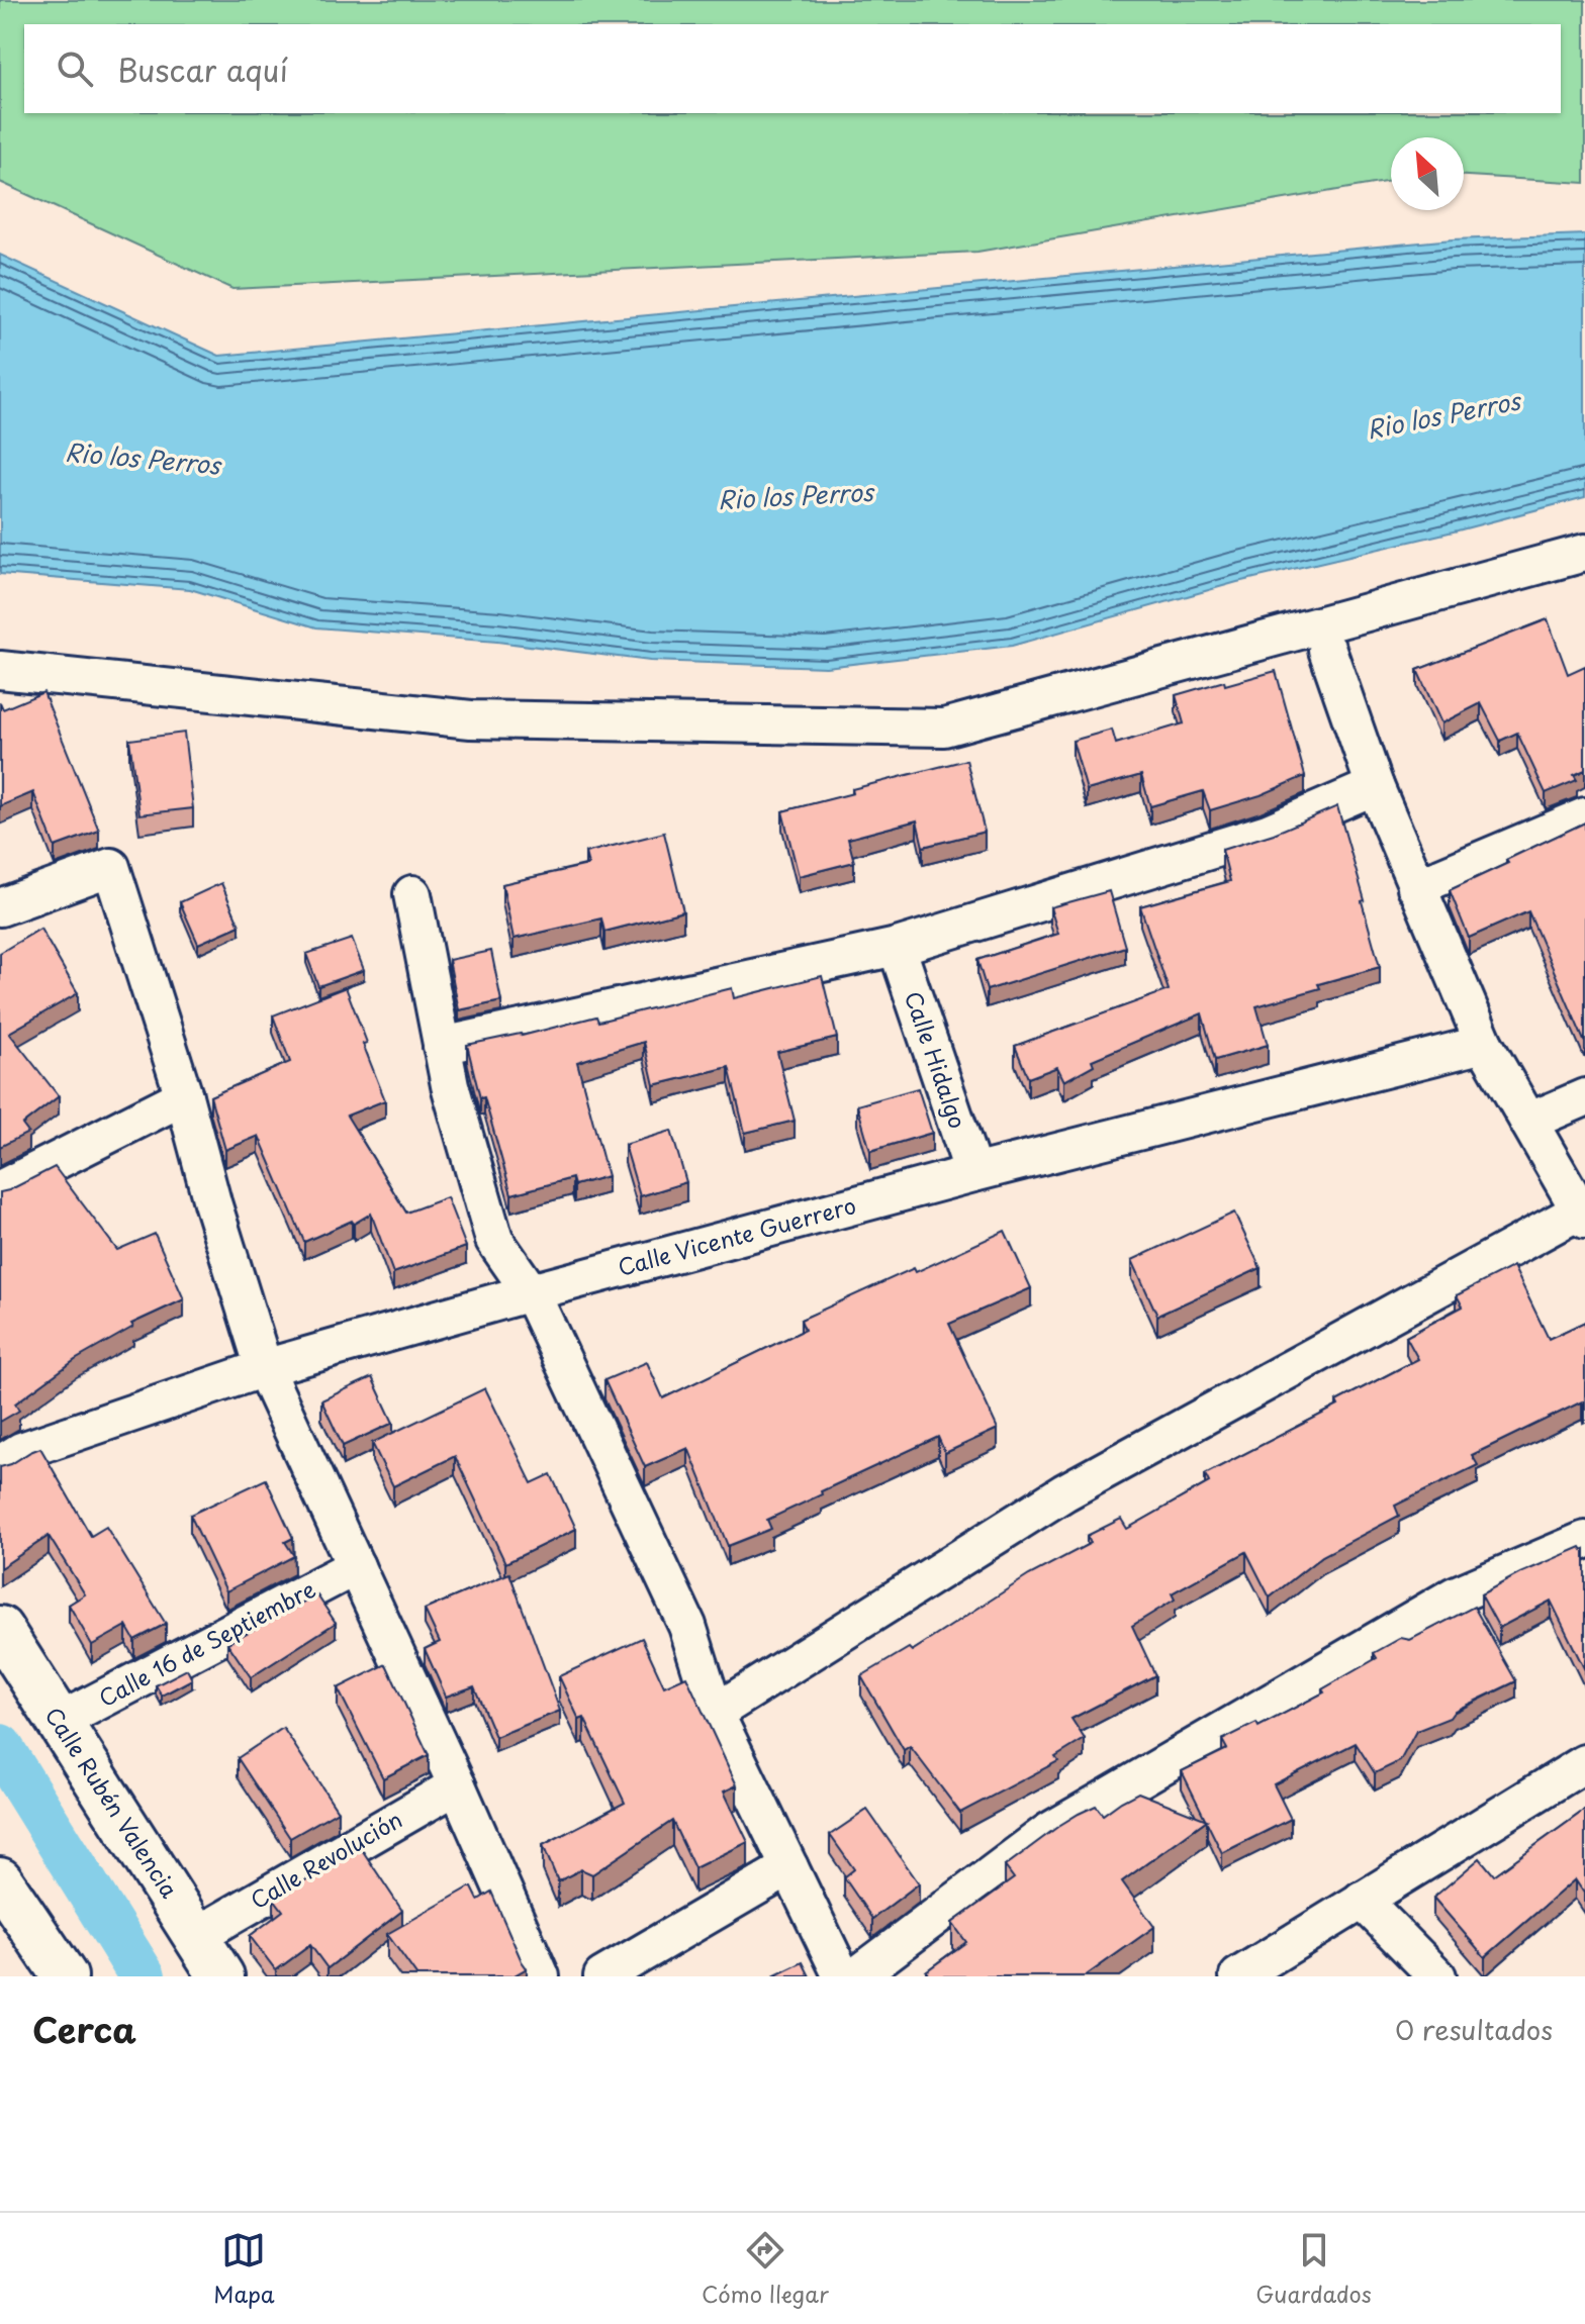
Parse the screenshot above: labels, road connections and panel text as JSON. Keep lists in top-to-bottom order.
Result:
{
  "streets": {
    "street": [
      "Calle Hidalgo",
      "Calle Vicente Guerrero",
      "Calle 16 de Septiembre",
      "Calle Rubén Valencia",
      "Calle Revolución"
    ]
  },
  "crossings": [
    ["Calle Hidalgo", "Calle Vicente Guerrero"],
    ["Calle 16 de Septiembre", "Calle Rubén Valencia"],
    ["Calle Rubén Valencia", "Calle Revolución"]
  ],
  "water": ["Rio los Perros"],
  "north": "top left",
  "page": {
    "search": "Buscar aquí",
    "heading": ["Cerca", "0 resultados"],
    "nav": ["Mapa", "Cómo llegar", "Guardados"]
  }
}
